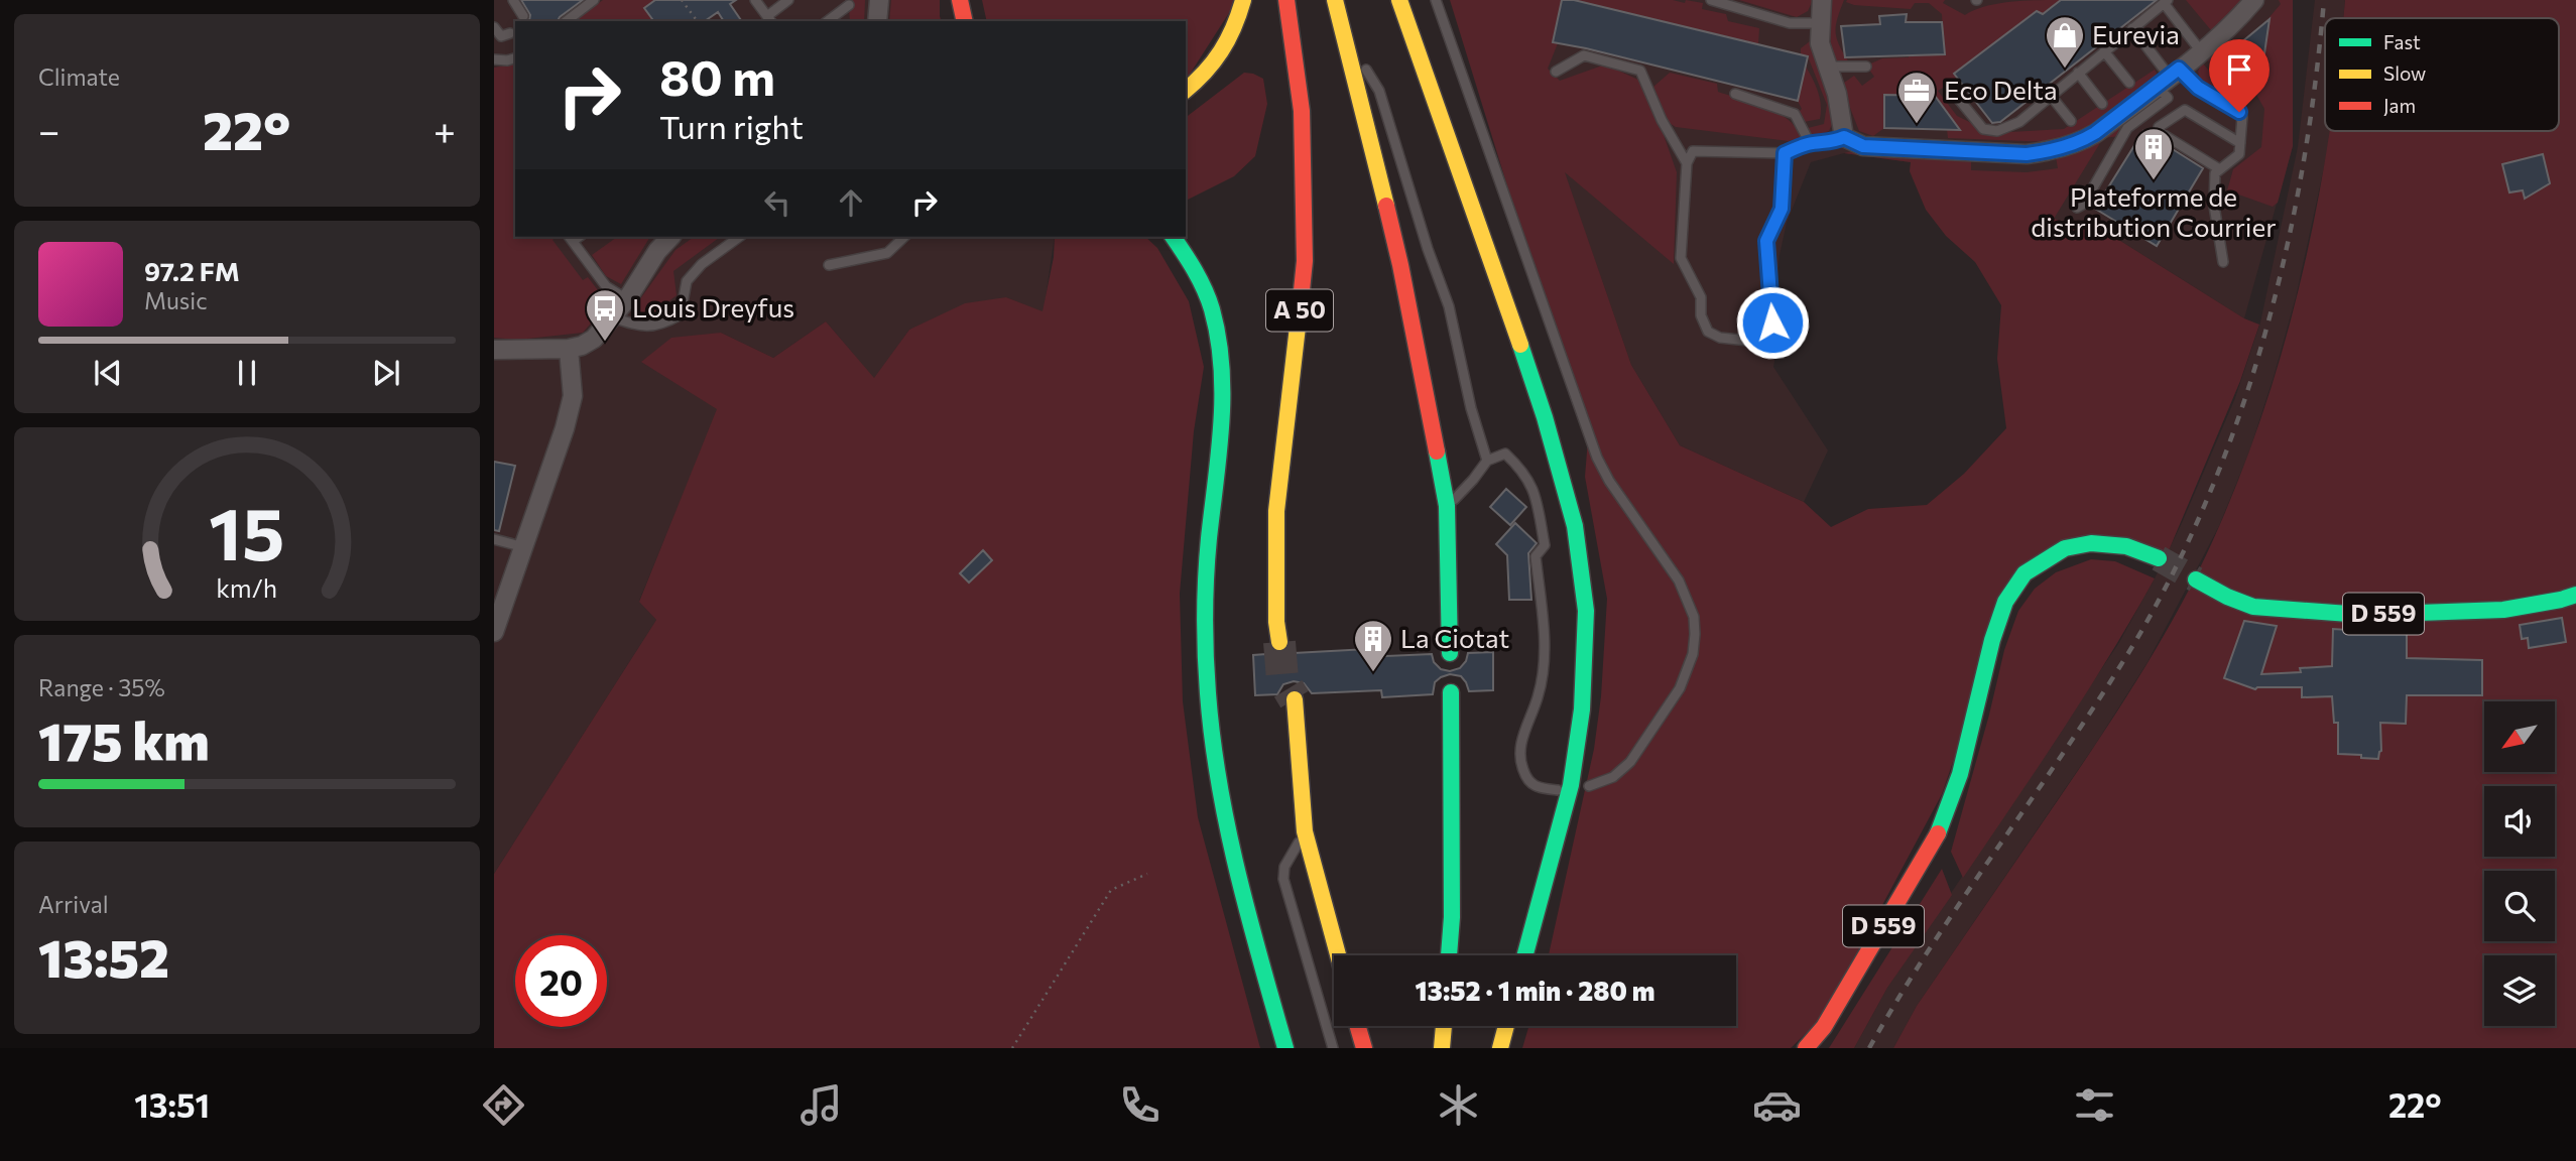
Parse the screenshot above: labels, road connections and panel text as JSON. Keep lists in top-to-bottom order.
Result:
{
  "streets": {
    "main road": ["A 50", "D 559"]
  },
  "places": {
    "shop": ["Eurevia"],
    "office": ["Eco Delta"],
    "building": ["Plateforme de distribution Courrier", "La Ciotat"],
    "bus stop": ["Louis Dreyfus"]
  },
  "legend": ["Fast", "Slow", "Jam"],
  "north": "bottom left",
  "page": {
    "tile": [
      "Climate",
      ["Range · 35%", "175 km"],
      ["Arrival", "13:52"]
    ],
    "turn": ["80 m", "Turn right"],
    "heat": ["−", "22°", "+"],
    "song": ["97.2 FM", "Music"],
    "limit": "20",
    "trip": "13:52 · 1 min · 280 m",
    "tabs": ["13:51", "22°"],
    "gauge": ["15", "km/h"]
  }
}
